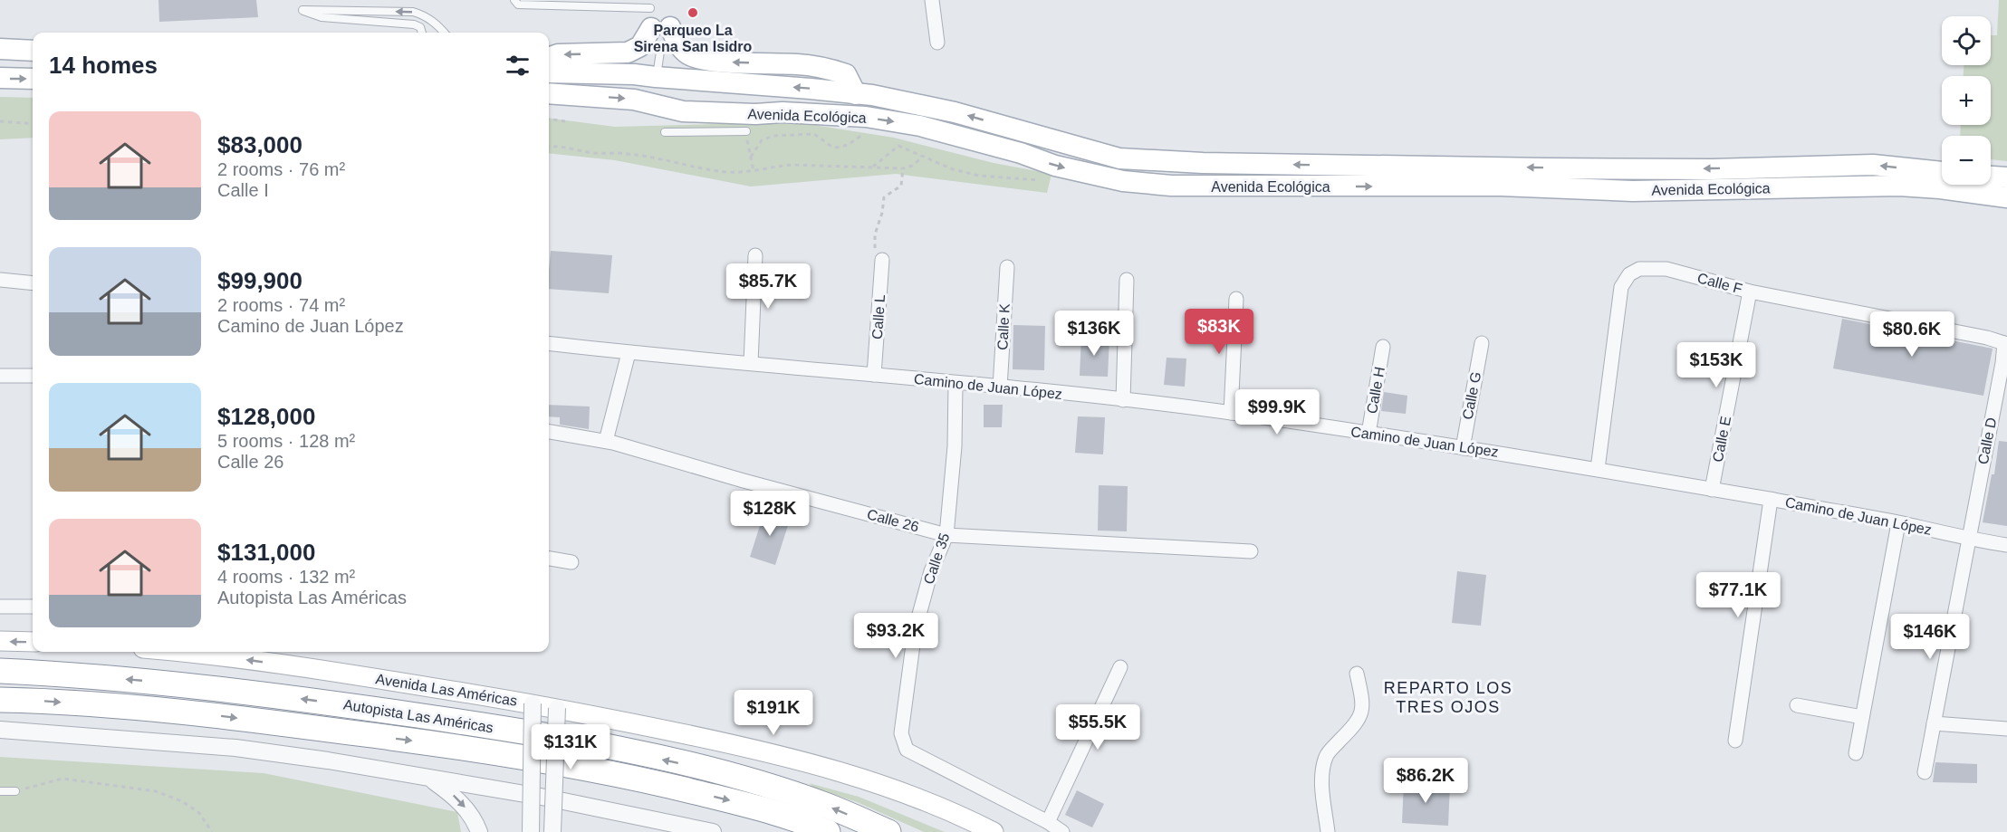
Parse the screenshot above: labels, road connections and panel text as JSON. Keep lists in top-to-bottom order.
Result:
{
  "streets": {
    "highway": ["Autopista Las Américas"],
    "main road": ["Avenida Ecológica", "Avenida Las Américas"],
    "street": [
      "Calle F",
      "Calle L",
      "Calle K",
      "Camino de Juan López",
      "Calle H",
      "Calle G",
      "Calle E",
      "Calle D",
      "Calle 26",
      "Calle 35"
    ]
  },
  "crossings": [
    ["Calle F", "Camino de Juan López"],
    ["Calle F", "Calle E"],
    ["Calle F", "Calle D"],
    ["Calle L", "Camino de Juan López"],
    ["Calle K", "Camino de Juan López"],
    ["Camino de Juan López", "Calle H"],
    ["Camino de Juan López", "Calle G"],
    ["Camino de Juan López", "Calle E"],
    ["Camino de Juan López", "Calle D"],
    ["Camino de Juan López", "Calle 35"],
    ["Calle 26", "Calle 35"]
  ],
  "one_way": ["Avenida Las Américas"],
  "districts": ["REPARTO LOS TRES OJOS"],
  "places": ["Parqueo La Sirena San Isidro"],
  "page": {
    "map_buttons": ["+", "−"],
    "heading": "14 homes",
    "list": [
      {
        "name": "$83,000",
        "note": "2 rooms · 76 m² · Calle I"
      },
      {
        "name": "$99,900",
        "note": "2 rooms · 74 m² · Camino de Juan López"
      },
      {
        "name": "$128,000",
        "note": "5 rooms · 128 m² · Calle 26"
      },
      {
        "name": "$131,000",
        "note": "4 rooms · 132 m² · Autopista Las Américas"
      }
    ],
    "price": [
      "$85.7K",
      "$83K",
      "$136K",
      "$80.6K",
      "$153K",
      "$99.9K",
      "$128K",
      "$77.1K",
      "$93.2K",
      "$146K",
      "$191K",
      "$55.5K",
      "$131K",
      "$86.2K"
    ]
  }
}
